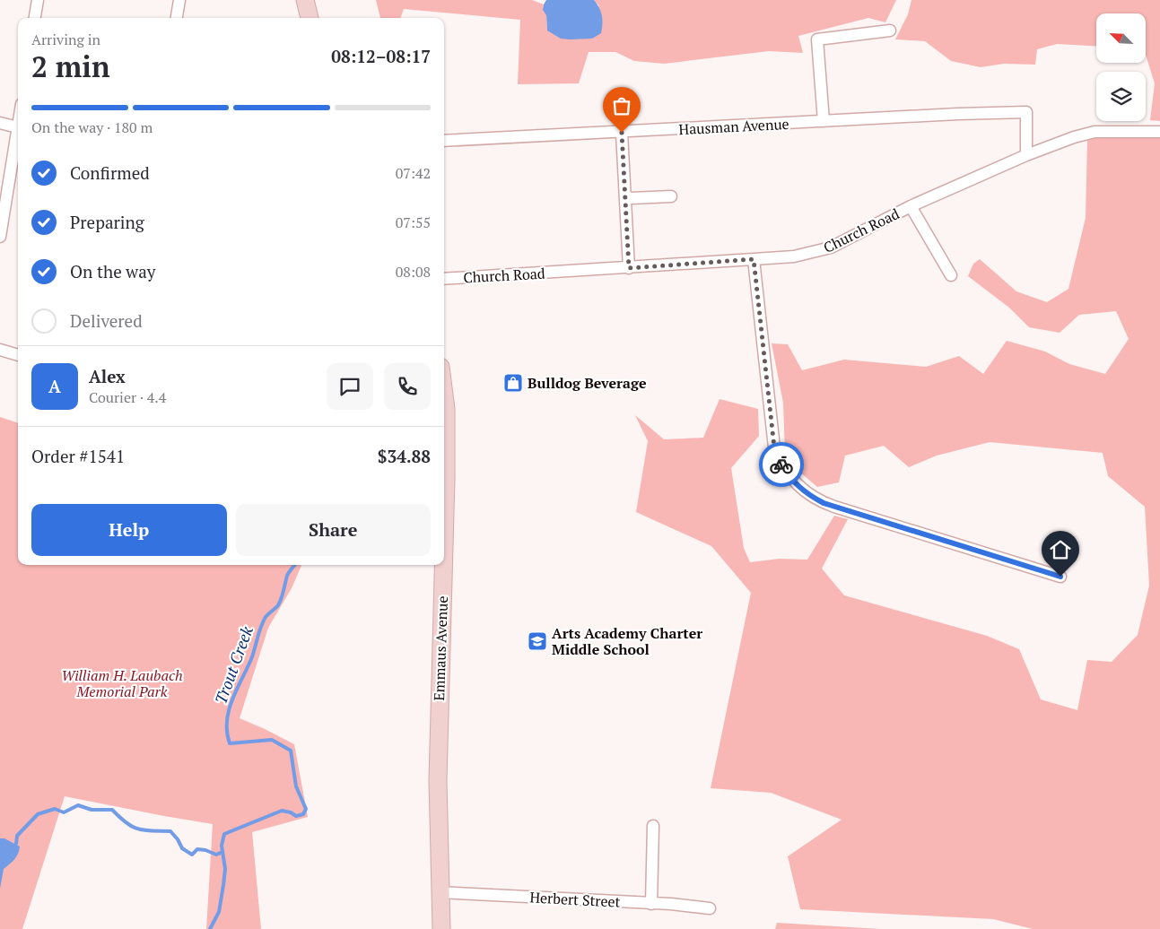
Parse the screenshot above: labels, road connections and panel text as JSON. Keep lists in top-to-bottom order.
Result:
{
  "streets": {
    "main road": ["Emmaus Avenue"],
    "street": ["Hausman Avenue", "Church Road", "Herbert Street"]
  },
  "crossings": [
    ["Hausman Avenue", "Church Road"],
    ["Emmaus Avenue", "Herbert Street"]
  ],
  "water": ["Trout Creek"],
  "parks": ["William H. Laubach Memorial Park"],
  "places": {
    "shop": ["Bulldog Beverage"],
    "school or university": ["Arts Academy Charter Middle School"]
  },
  "north": "top left",
  "page": {
    "heading": ["2 min", "Arriving in", "08:12–08:17"],
    "panel": [
      "Alex",
      "Courier · 4.4",
      "Order #1541",
      "$34.88"
    ],
    "bar": "On the way · 180 m",
    "list": [
      ["Confirmed", "07:42"],
      ["Preparing", "07:55"],
      ["On the way", "08:08"],
      "Delivered"
    ],
    "round": "A",
    "buttons": ["Help", "Share"]
  }
}
